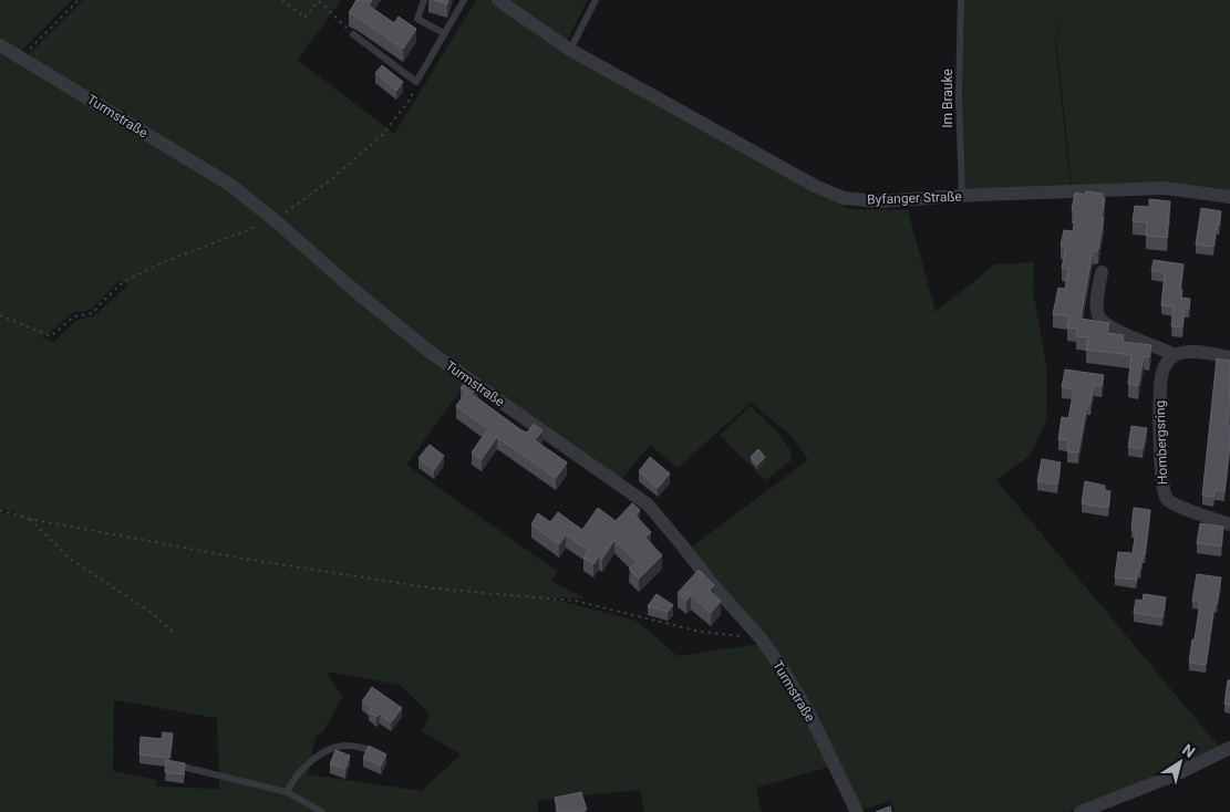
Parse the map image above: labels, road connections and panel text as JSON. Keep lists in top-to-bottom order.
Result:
{
  "streets": {
    "street": ["Turmstraße", "Byfanger Straße", "Hombergsring"],
    "lane": ["Im Brauke"]
  },
  "crossings": [
    ["Im Brauke", "Byfanger Straße"]
  ],
  "north": "top right"
}
